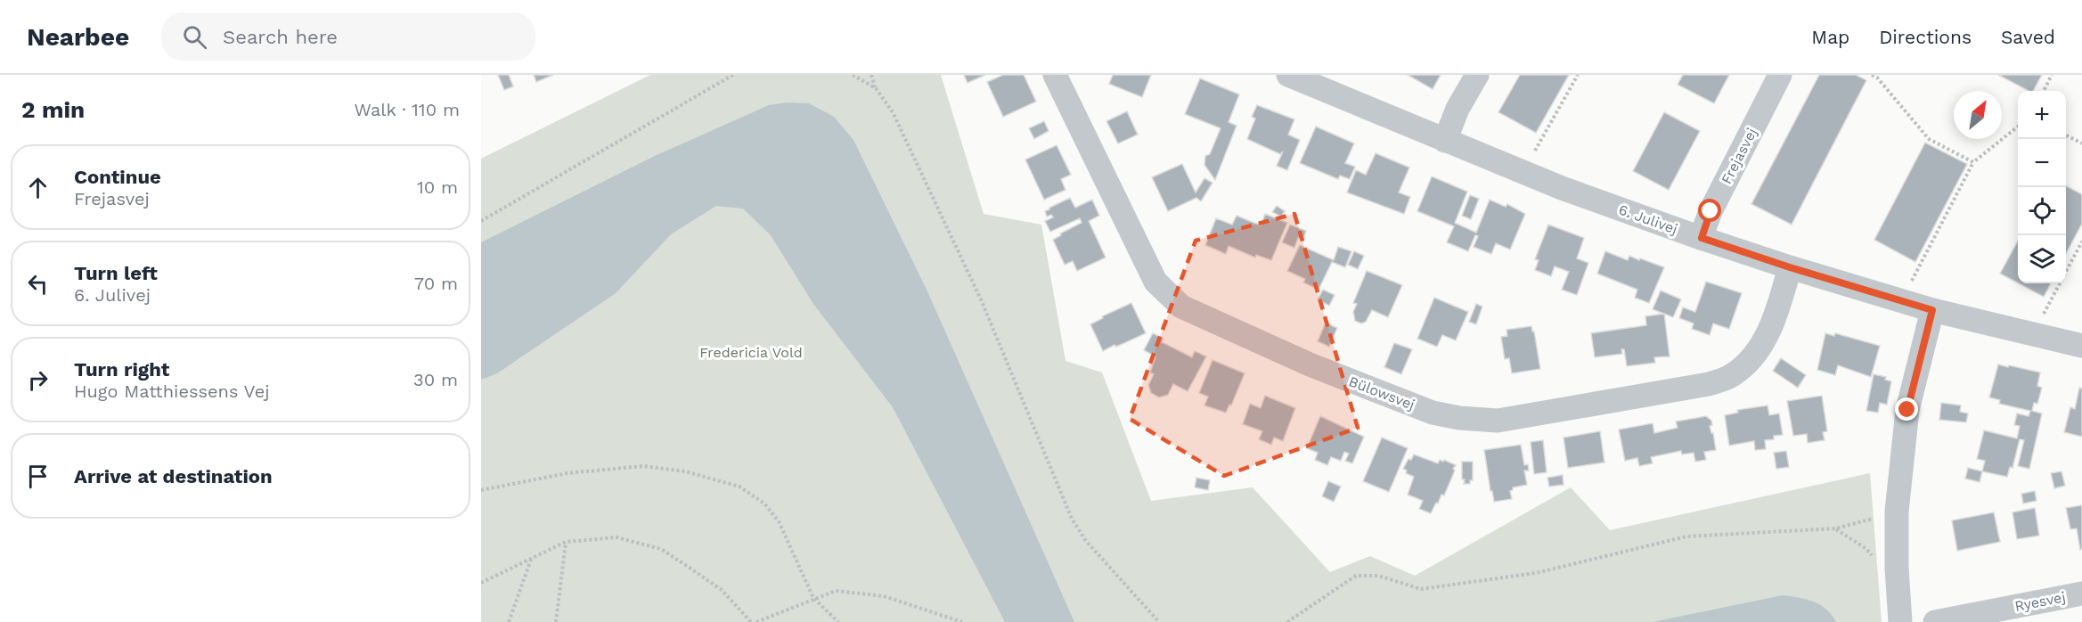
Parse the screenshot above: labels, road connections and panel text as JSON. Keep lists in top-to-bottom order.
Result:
{
  "streets": {
    "street": [
      "Frejasvej",
      "6. Julivej",
      "Bülowsvej",
      "Ryesvej"
    ]
  },
  "crossings": [
    ["Frejasvej", "6. Julivej"],
    ["6. Julivej", "Bülowsvej"]
  ],
  "parks": ["Fredericia Vold"],
  "north": "top right",
  "page": {
    "header": "Nearbee",
    "search": "Search here",
    "nav": ["Map", "Directions", "Saved"],
    "heading": ["2 min", "Walk · 110 m"],
    "map_buttons": ["+", "−"],
    "list": [
      ["Continue", "Frejasvej", "10 m"],
      ["Turn left", "6. Julivej", "70 m"],
      ["Turn right", "Hugo Matthiessens Vej", "30 m"],
      "Arrive at destination"
    ]
  }
}
